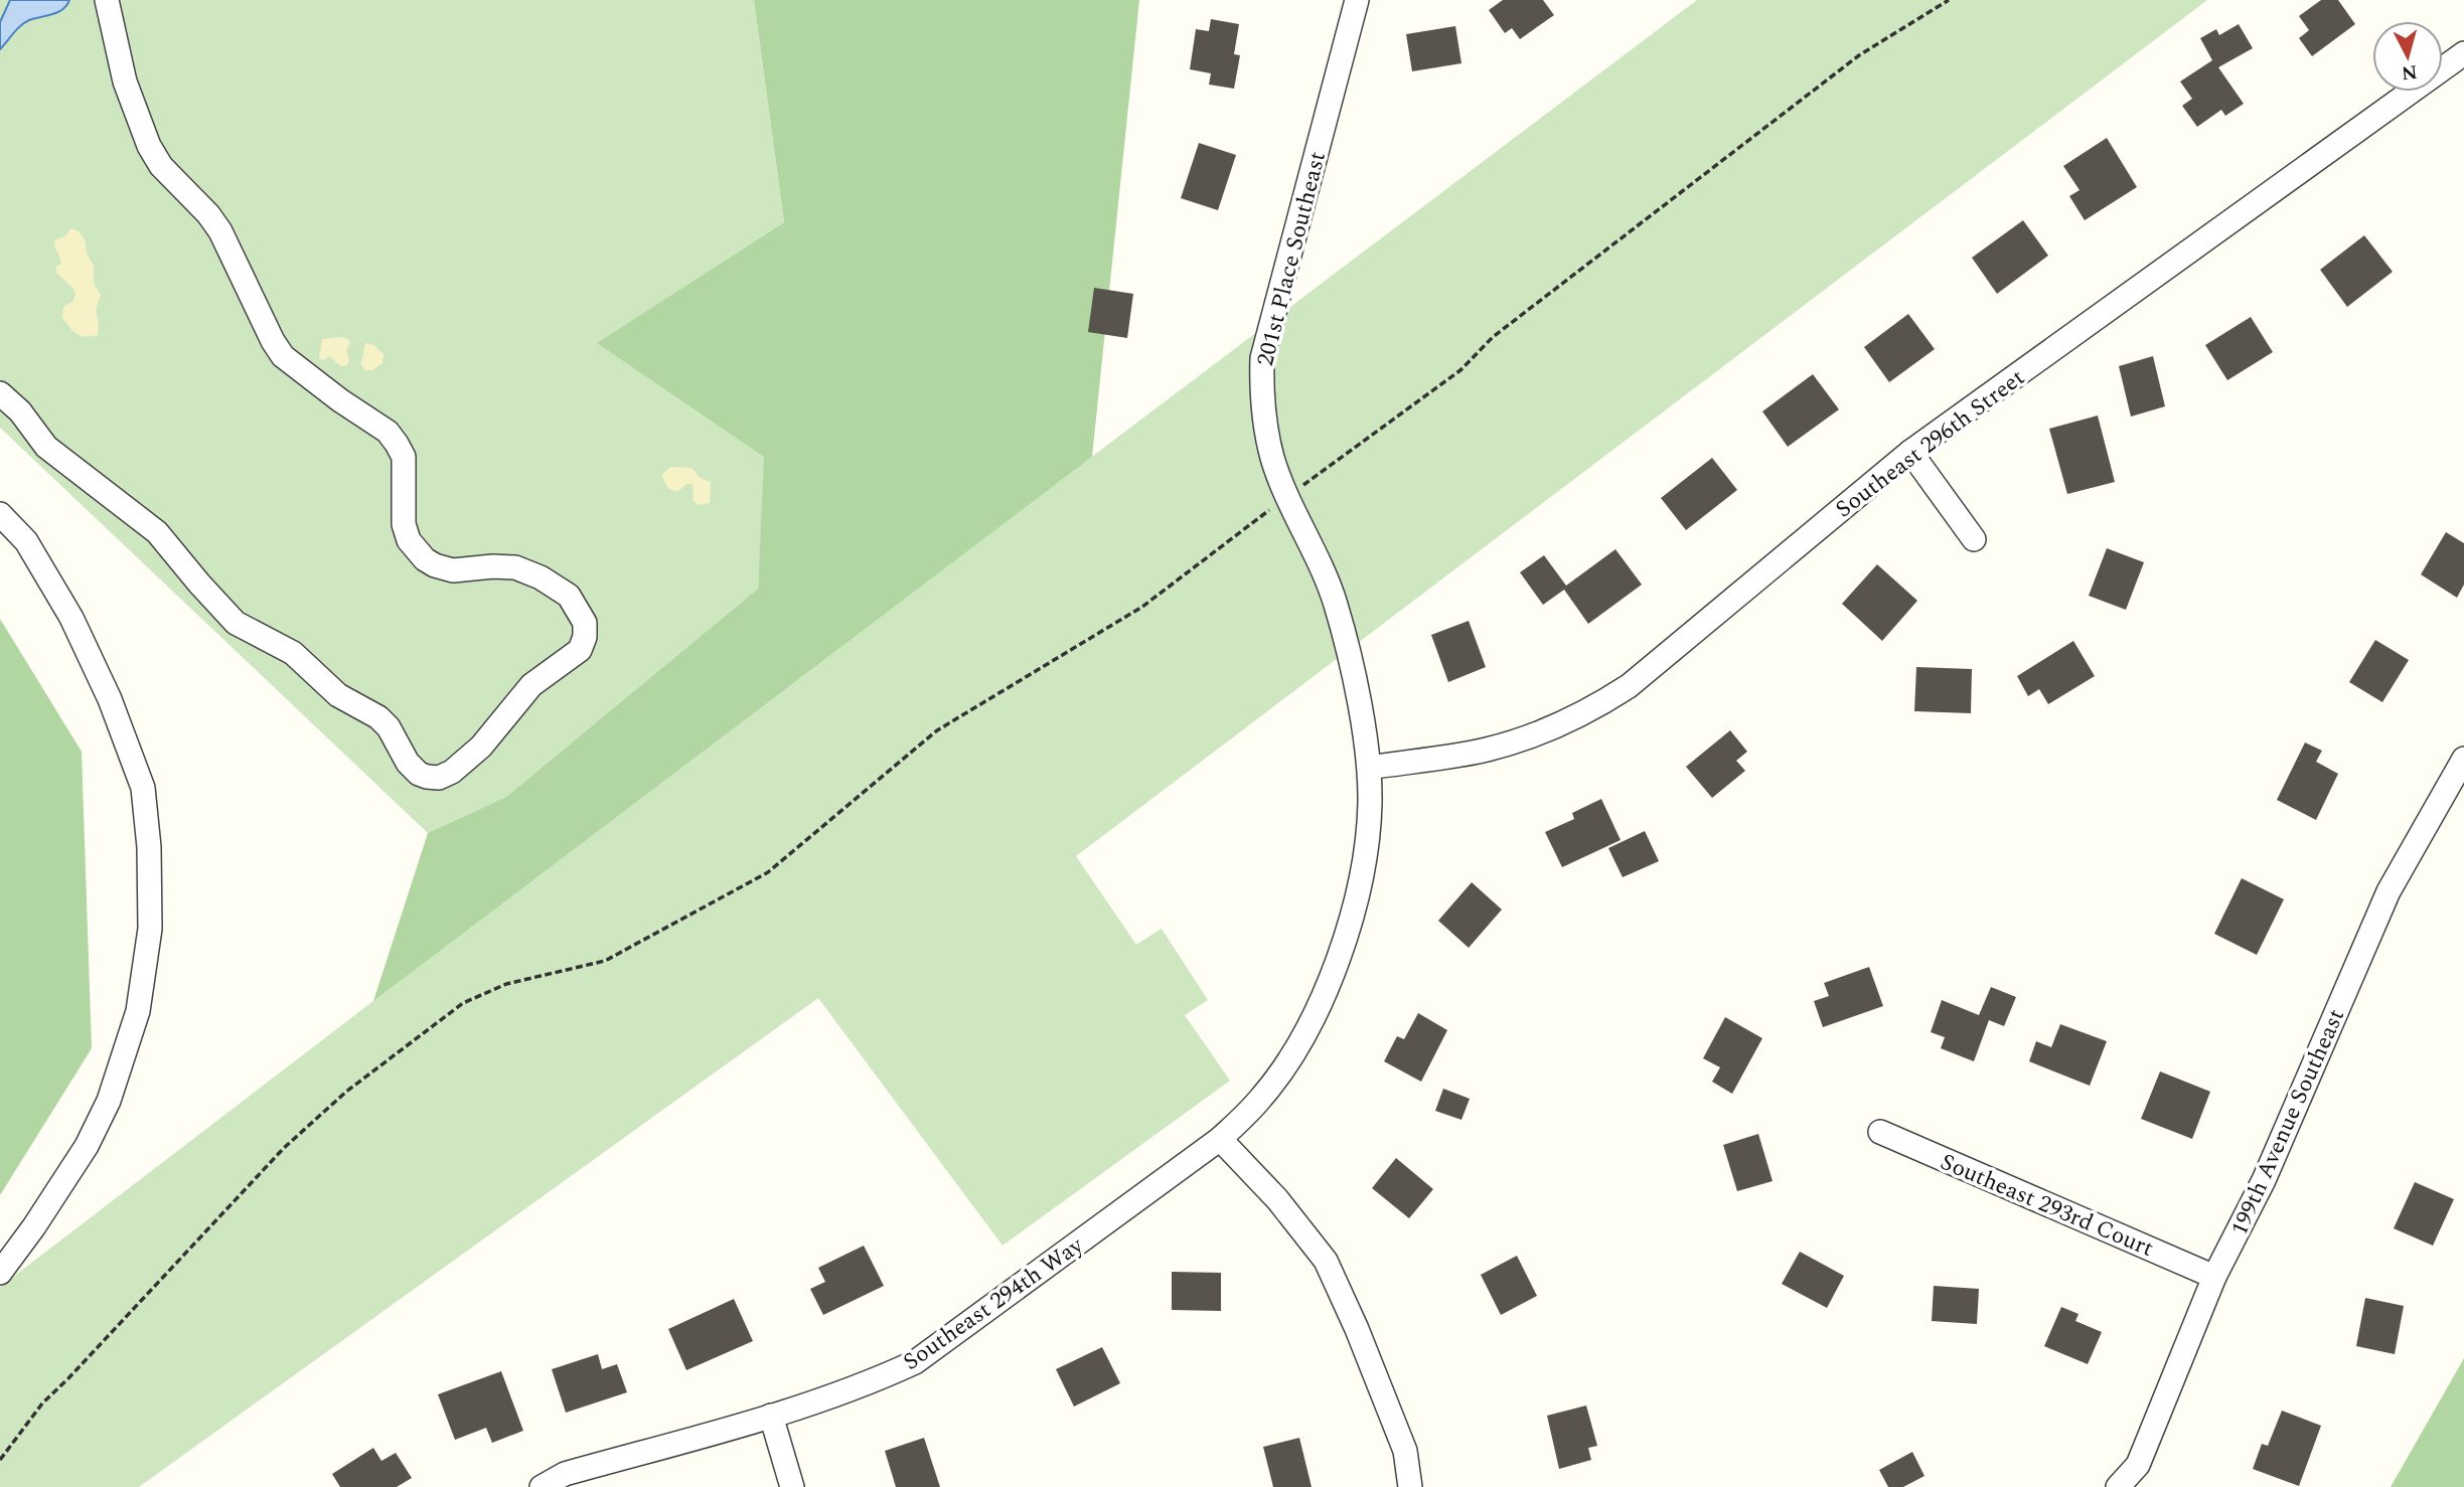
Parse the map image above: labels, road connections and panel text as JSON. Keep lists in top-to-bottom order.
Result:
{
  "streets": {
    "street": [
      "201st Place Southeast",
      "Southeast 296th Street",
      "199th Avenue Southeast",
      "Southeast 293rd Court",
      "Southeast 294th Way"
    ]
  },
  "crossings": [
    ["201st Place Southeast", "Southeast 296th Street"],
    ["201st Place Southeast", "Southeast 294th Way"],
    ["199th Avenue Southeast", "Southeast 293rd Court"]
  ],
  "north": "bottom"
}
